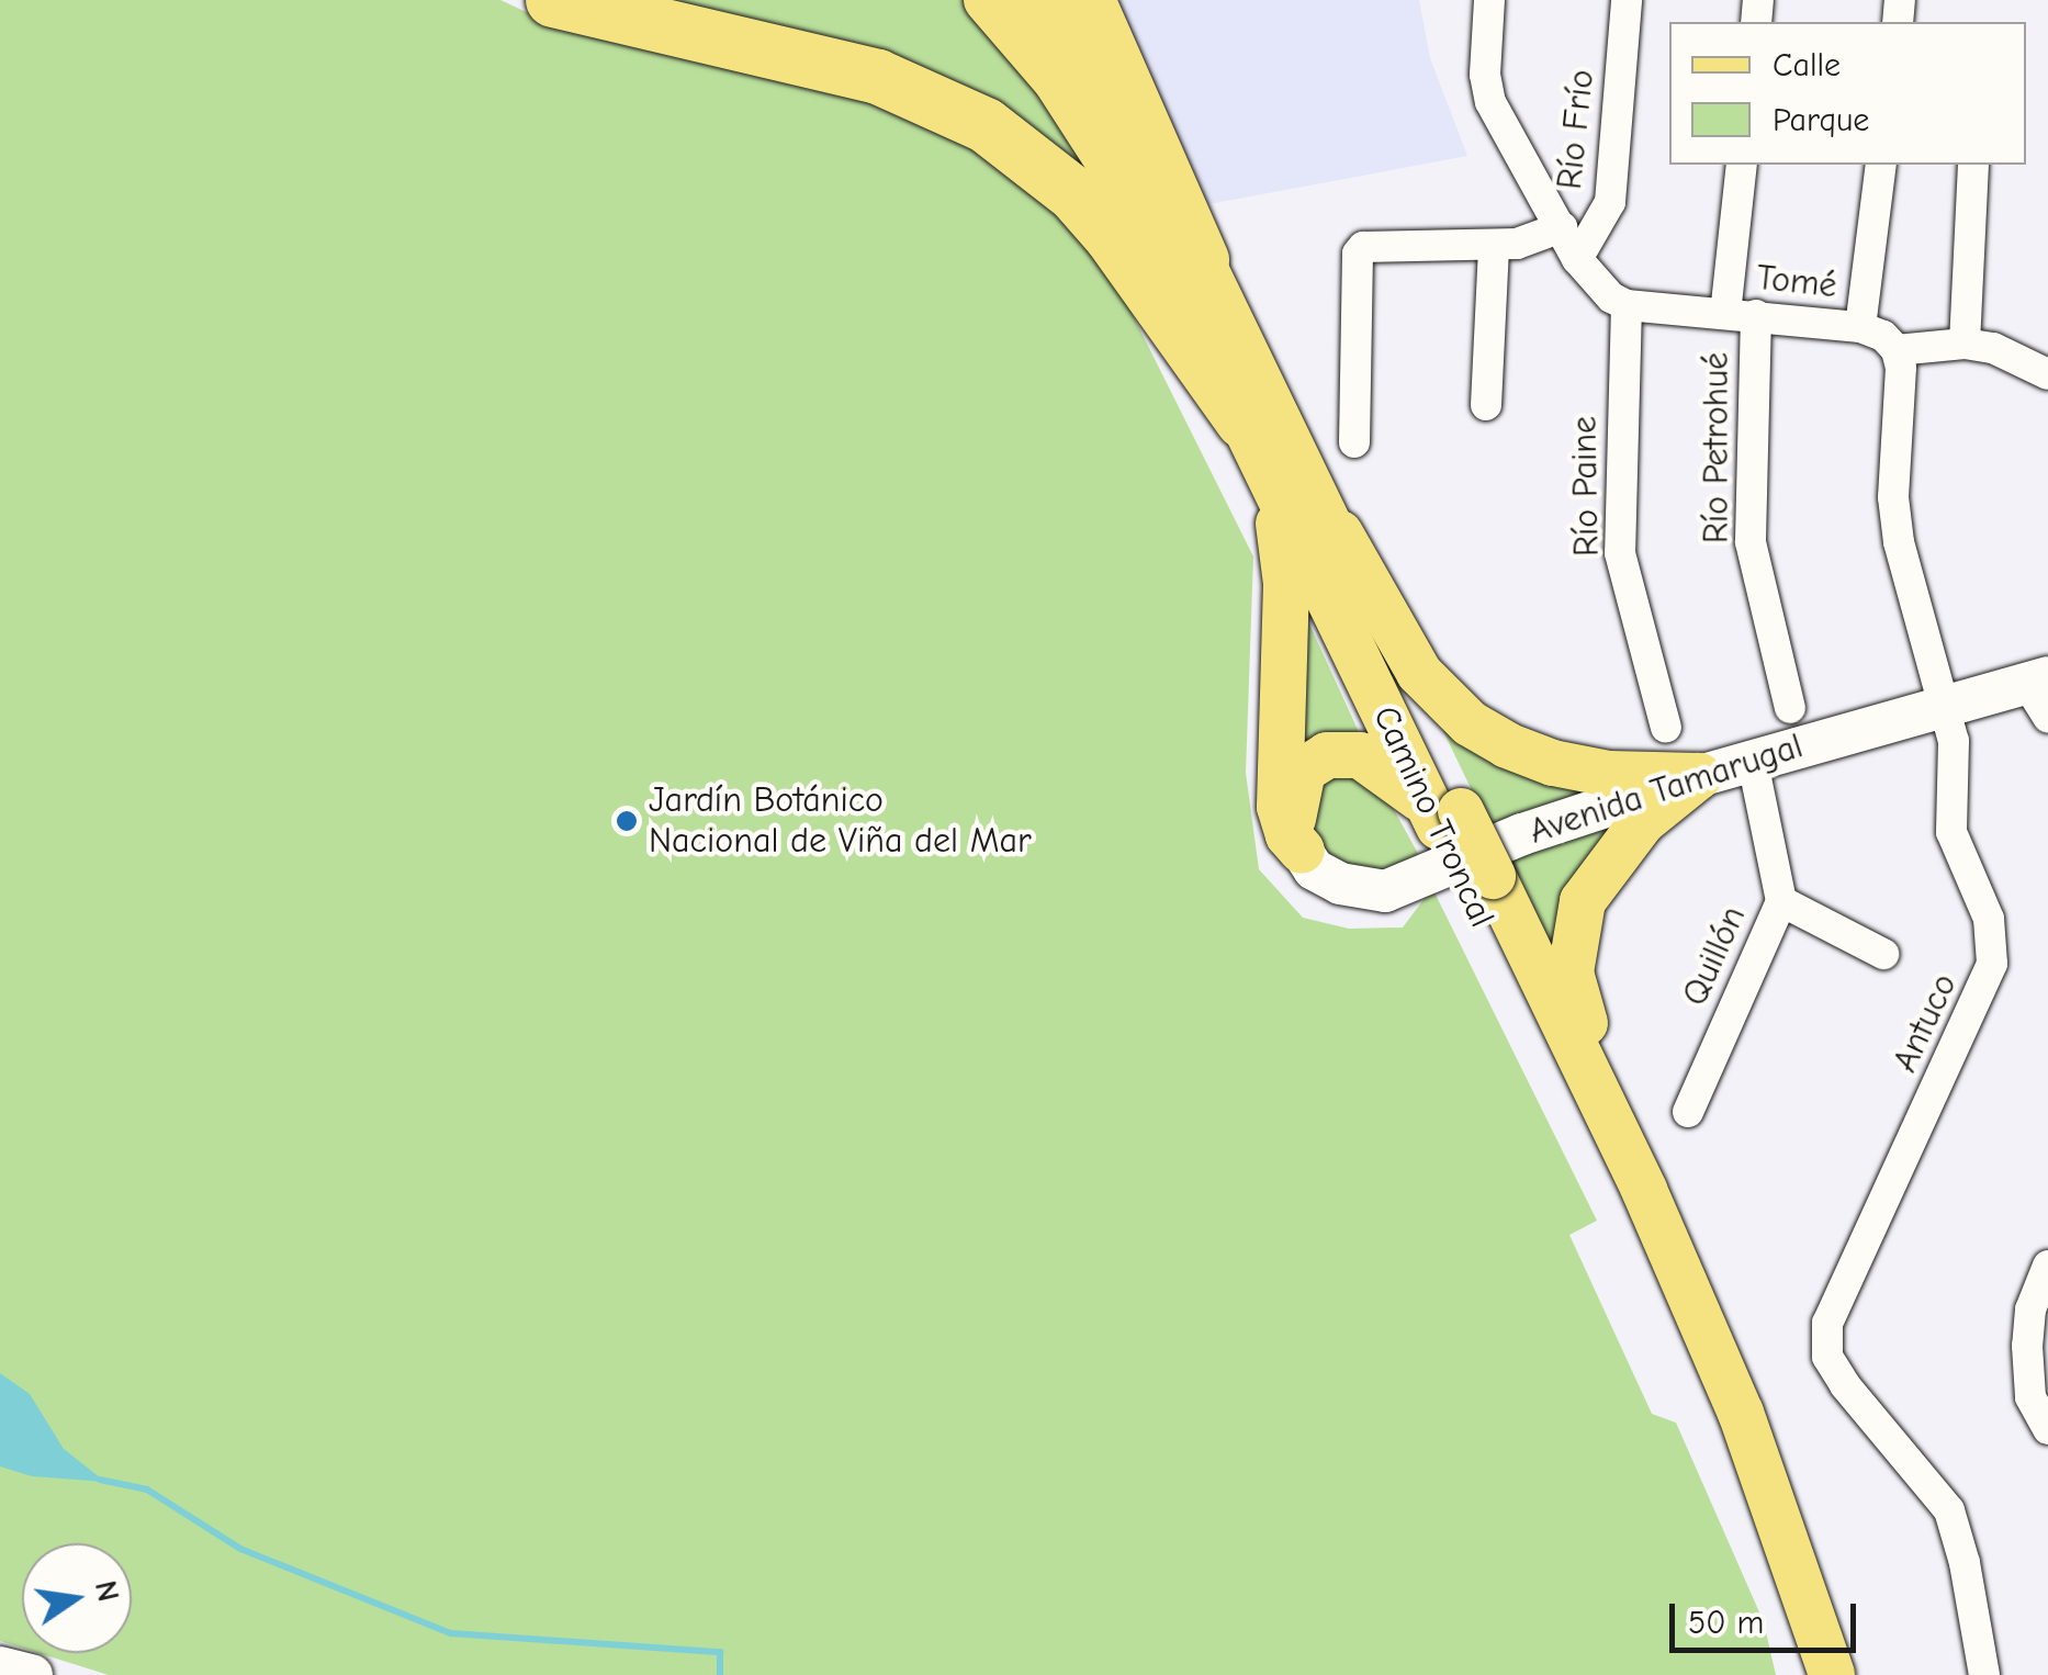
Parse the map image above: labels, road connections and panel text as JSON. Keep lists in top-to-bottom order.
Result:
{
  "streets": {
    "main road": ["Camino Troncal"],
    "street": [
      "Río Frío",
      "Tomé",
      "Río Petrohué",
      "Río Paine",
      "Avenida Tamarugal",
      "Quillón",
      "Antuco"
    ]
  },
  "crossings": [
    ["Tomé", "Río Petrohué"],
    ["Tomé", "Río Paine"],
    ["Tomé", "Antuco"],
    ["Avenida Tamarugal", "Quillón"],
    ["Avenida Tamarugal", "Antuco"]
  ],
  "places": ["Jardín Botánico Nacional de Viña del Mar"],
  "legend": ["Calle", "Parque"],
  "scale_bar": "50 m",
  "north": "right"
}
